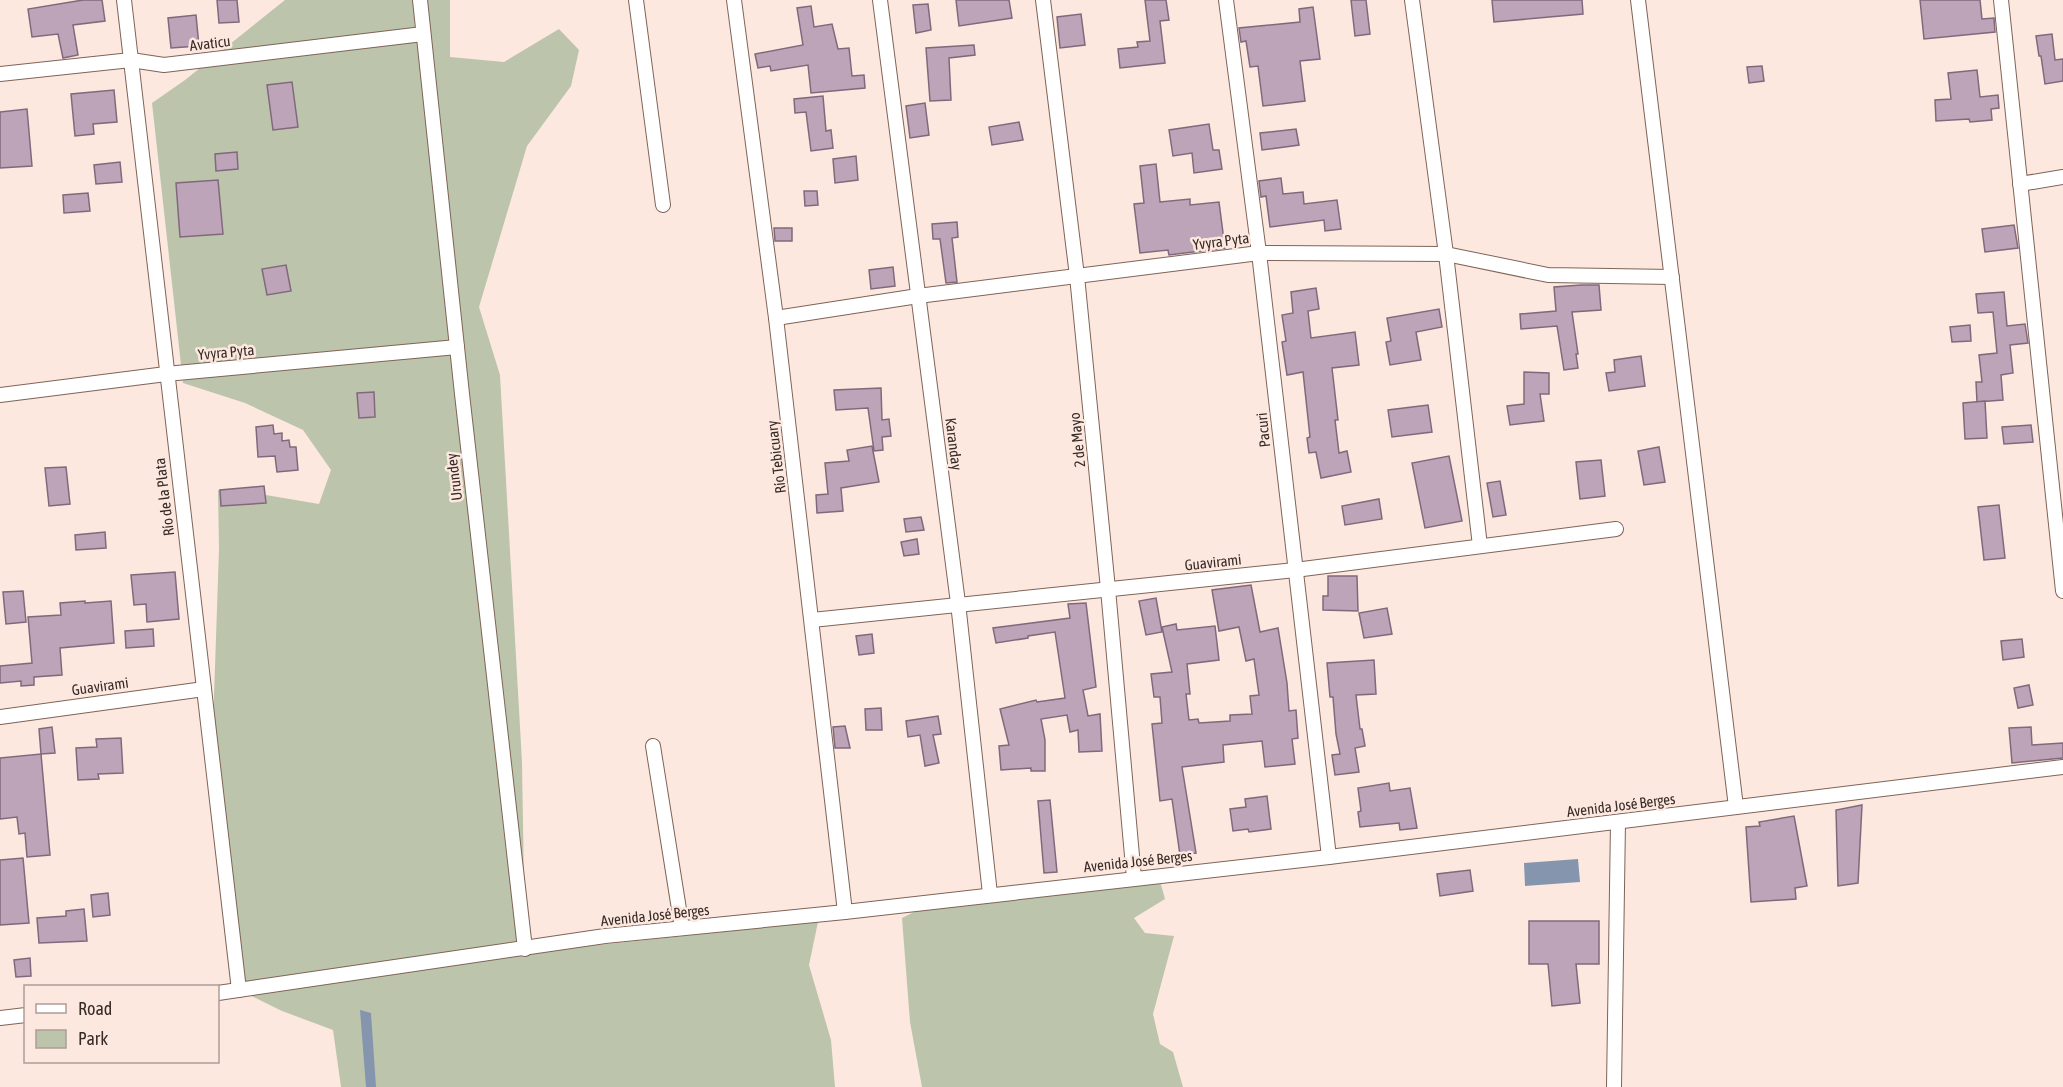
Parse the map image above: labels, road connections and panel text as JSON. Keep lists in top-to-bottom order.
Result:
{
  "streets": {
    "street": [
      "Avaticu",
      "Yvyra Pyta",
      "Pacuri",
      "2 de Mayo",
      "Karanday",
      "Río Tebicuary",
      "Urundey",
      "Río de la Plata",
      "Guavirami",
      "Avenida José Berges"
    ]
  },
  "crossings": [
    ["Avaticu", "Urundey"],
    ["Avaticu", "Río de la Plata"],
    ["Yvyra Pyta", "Pacuri"],
    ["Yvyra Pyta", "2 de Mayo"],
    ["Yvyra Pyta", "Karanday"],
    ["Yvyra Pyta", "Río Tebicuary"],
    ["Yvyra Pyta", "Urundey"],
    ["Yvyra Pyta", "Río de la Plata"],
    ["Pacuri", "Guavirami"],
    ["Pacuri", "Avenida José Berges"],
    ["2 de Mayo", "Guavirami"],
    ["2 de Mayo", "Avenida José Berges"],
    ["Karanday", "Guavirami"],
    ["Karanday", "Avenida José Berges"],
    ["Río Tebicuary", "Guavirami"],
    ["Río Tebicuary", "Avenida José Berges"],
    ["Urundey", "Avenida José Berges"],
    ["Río de la Plata", "Guavirami"],
    ["Río de la Plata", "Avenida José Berges"]
  ],
  "legend": ["Road", "Park"]
}
